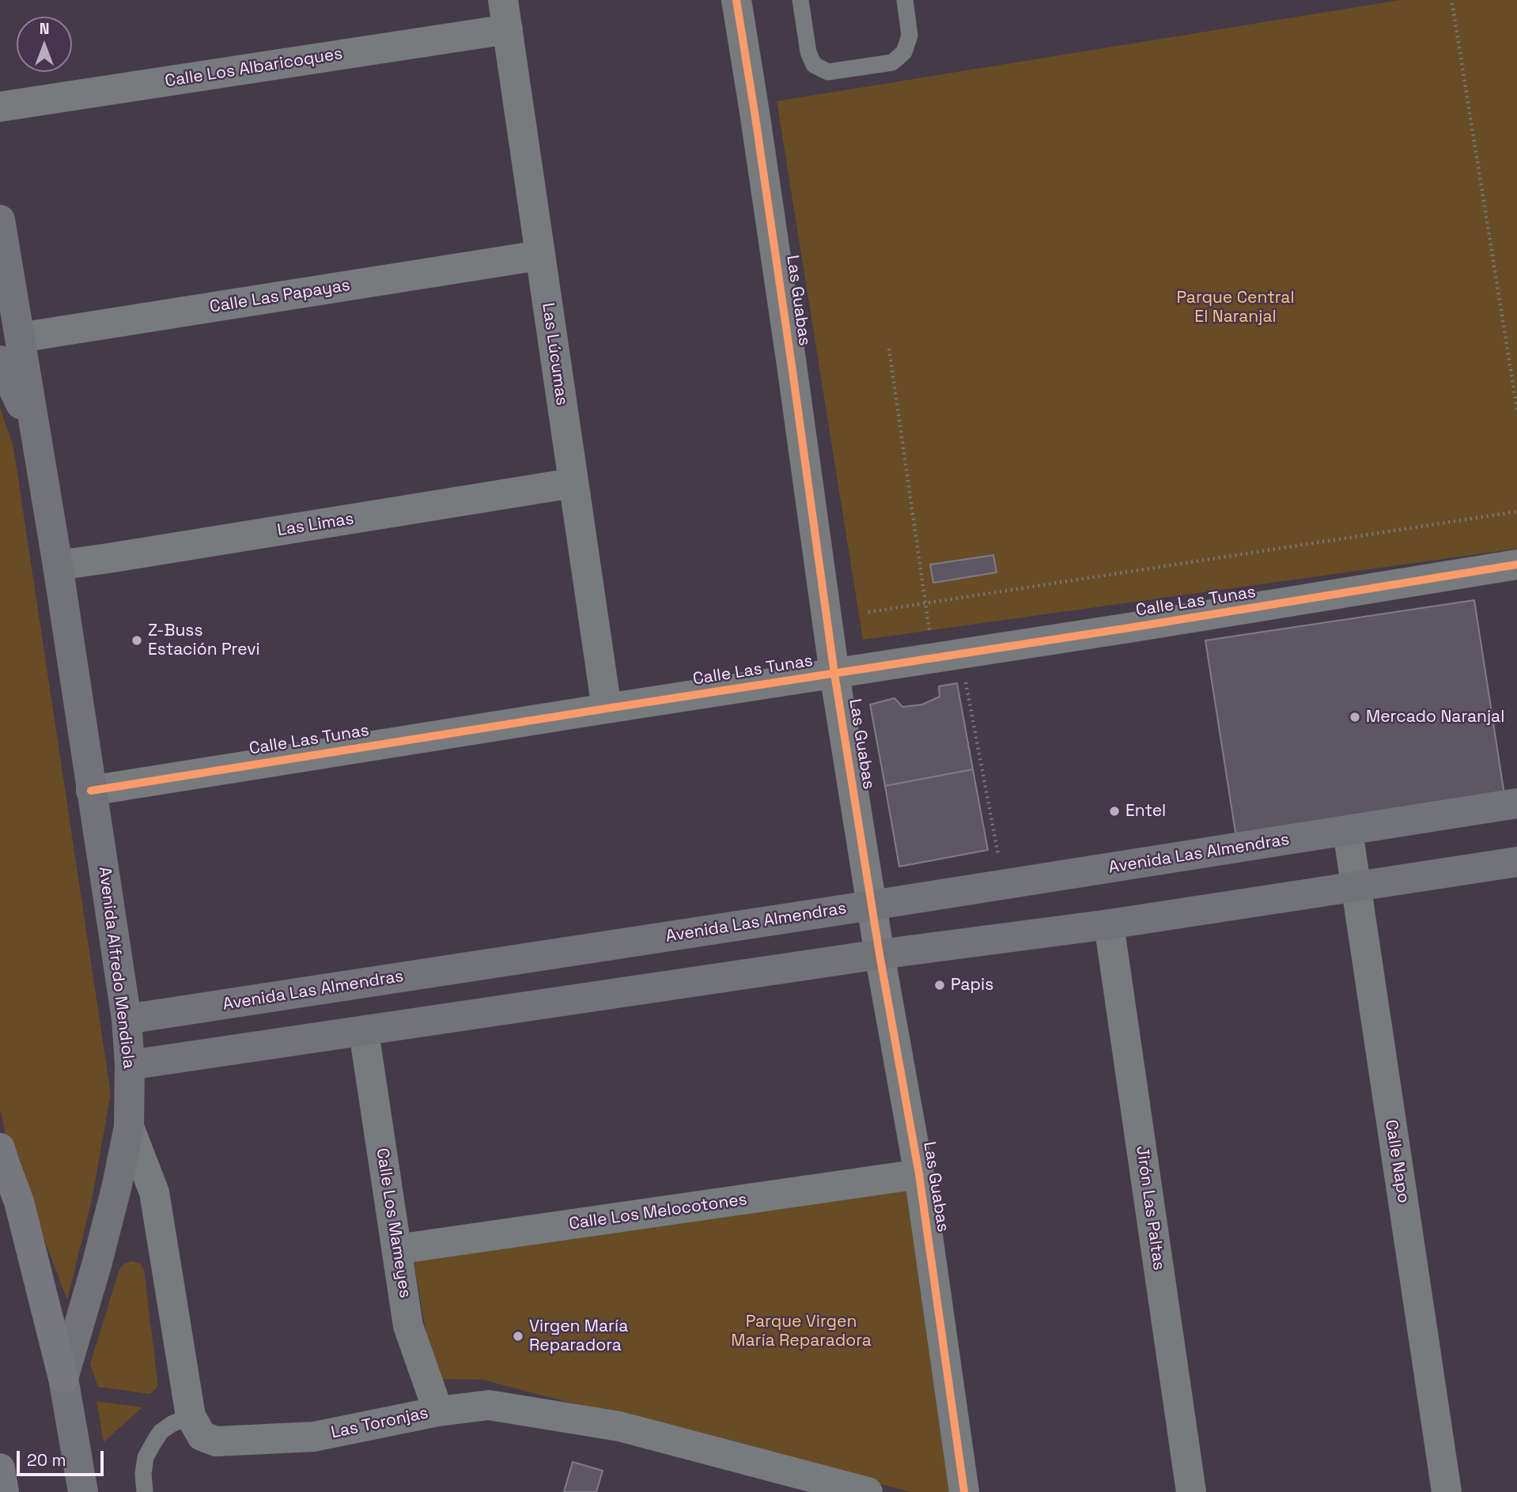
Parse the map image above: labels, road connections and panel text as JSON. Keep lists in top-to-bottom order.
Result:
{
  "streets": {
    "street": [
      "Calle Los Albaricoques",
      "Calle Las Papayas",
      "Las Guabas",
      "Las Lúcumas",
      "Las Limas",
      "Calle Las Tunas",
      "Avenida Las Almendras",
      "Avenida Alfredo Mendiola",
      "Calle Napo",
      "Jirón Las Paltas",
      "Calle Los Melocotones",
      "Calle Los Mameyes",
      "Las Toronjas"
    ]
  },
  "crossings": [
    ["Calle Los Albaricoques", "Las Lúcumas"],
    ["Calle Las Papayas", "Las Lúcumas"],
    ["Calle Las Papayas", "Avenida Alfredo Mendiola"],
    ["Las Guabas", "Calle Las Tunas"],
    ["Las Guabas", "Avenida Las Almendras"],
    ["Las Guabas", "Calle Los Melocotones"],
    ["Las Lúcumas", "Las Limas"],
    ["Las Lúcumas", "Calle Las Tunas"],
    ["Las Limas", "Avenida Alfredo Mendiola"],
    ["Calle Las Tunas", "Avenida Alfredo Mendiola"],
    ["Avenida Las Almendras", "Avenida Alfredo Mendiola"],
    ["Avenida Las Almendras", "Calle Napo"],
    ["Avenida Alfredo Mendiola", "Las Toronjas"],
    ["Calle Los Melocotones", "Calle Los Mameyes"],
    ["Calle Los Mameyes", "Las Toronjas"]
  ],
  "parks": ["Parque Central El Naranjal", "Parque Virgen María Reparadora"],
  "places": [
    "Z-Buss Estación Previ",
    "Mercado Naranjal",
    "Entel",
    "Papis",
    "Virgen María Reparadora"
  ],
  "scale_bar": "20 m",
  "north": "top"
}
